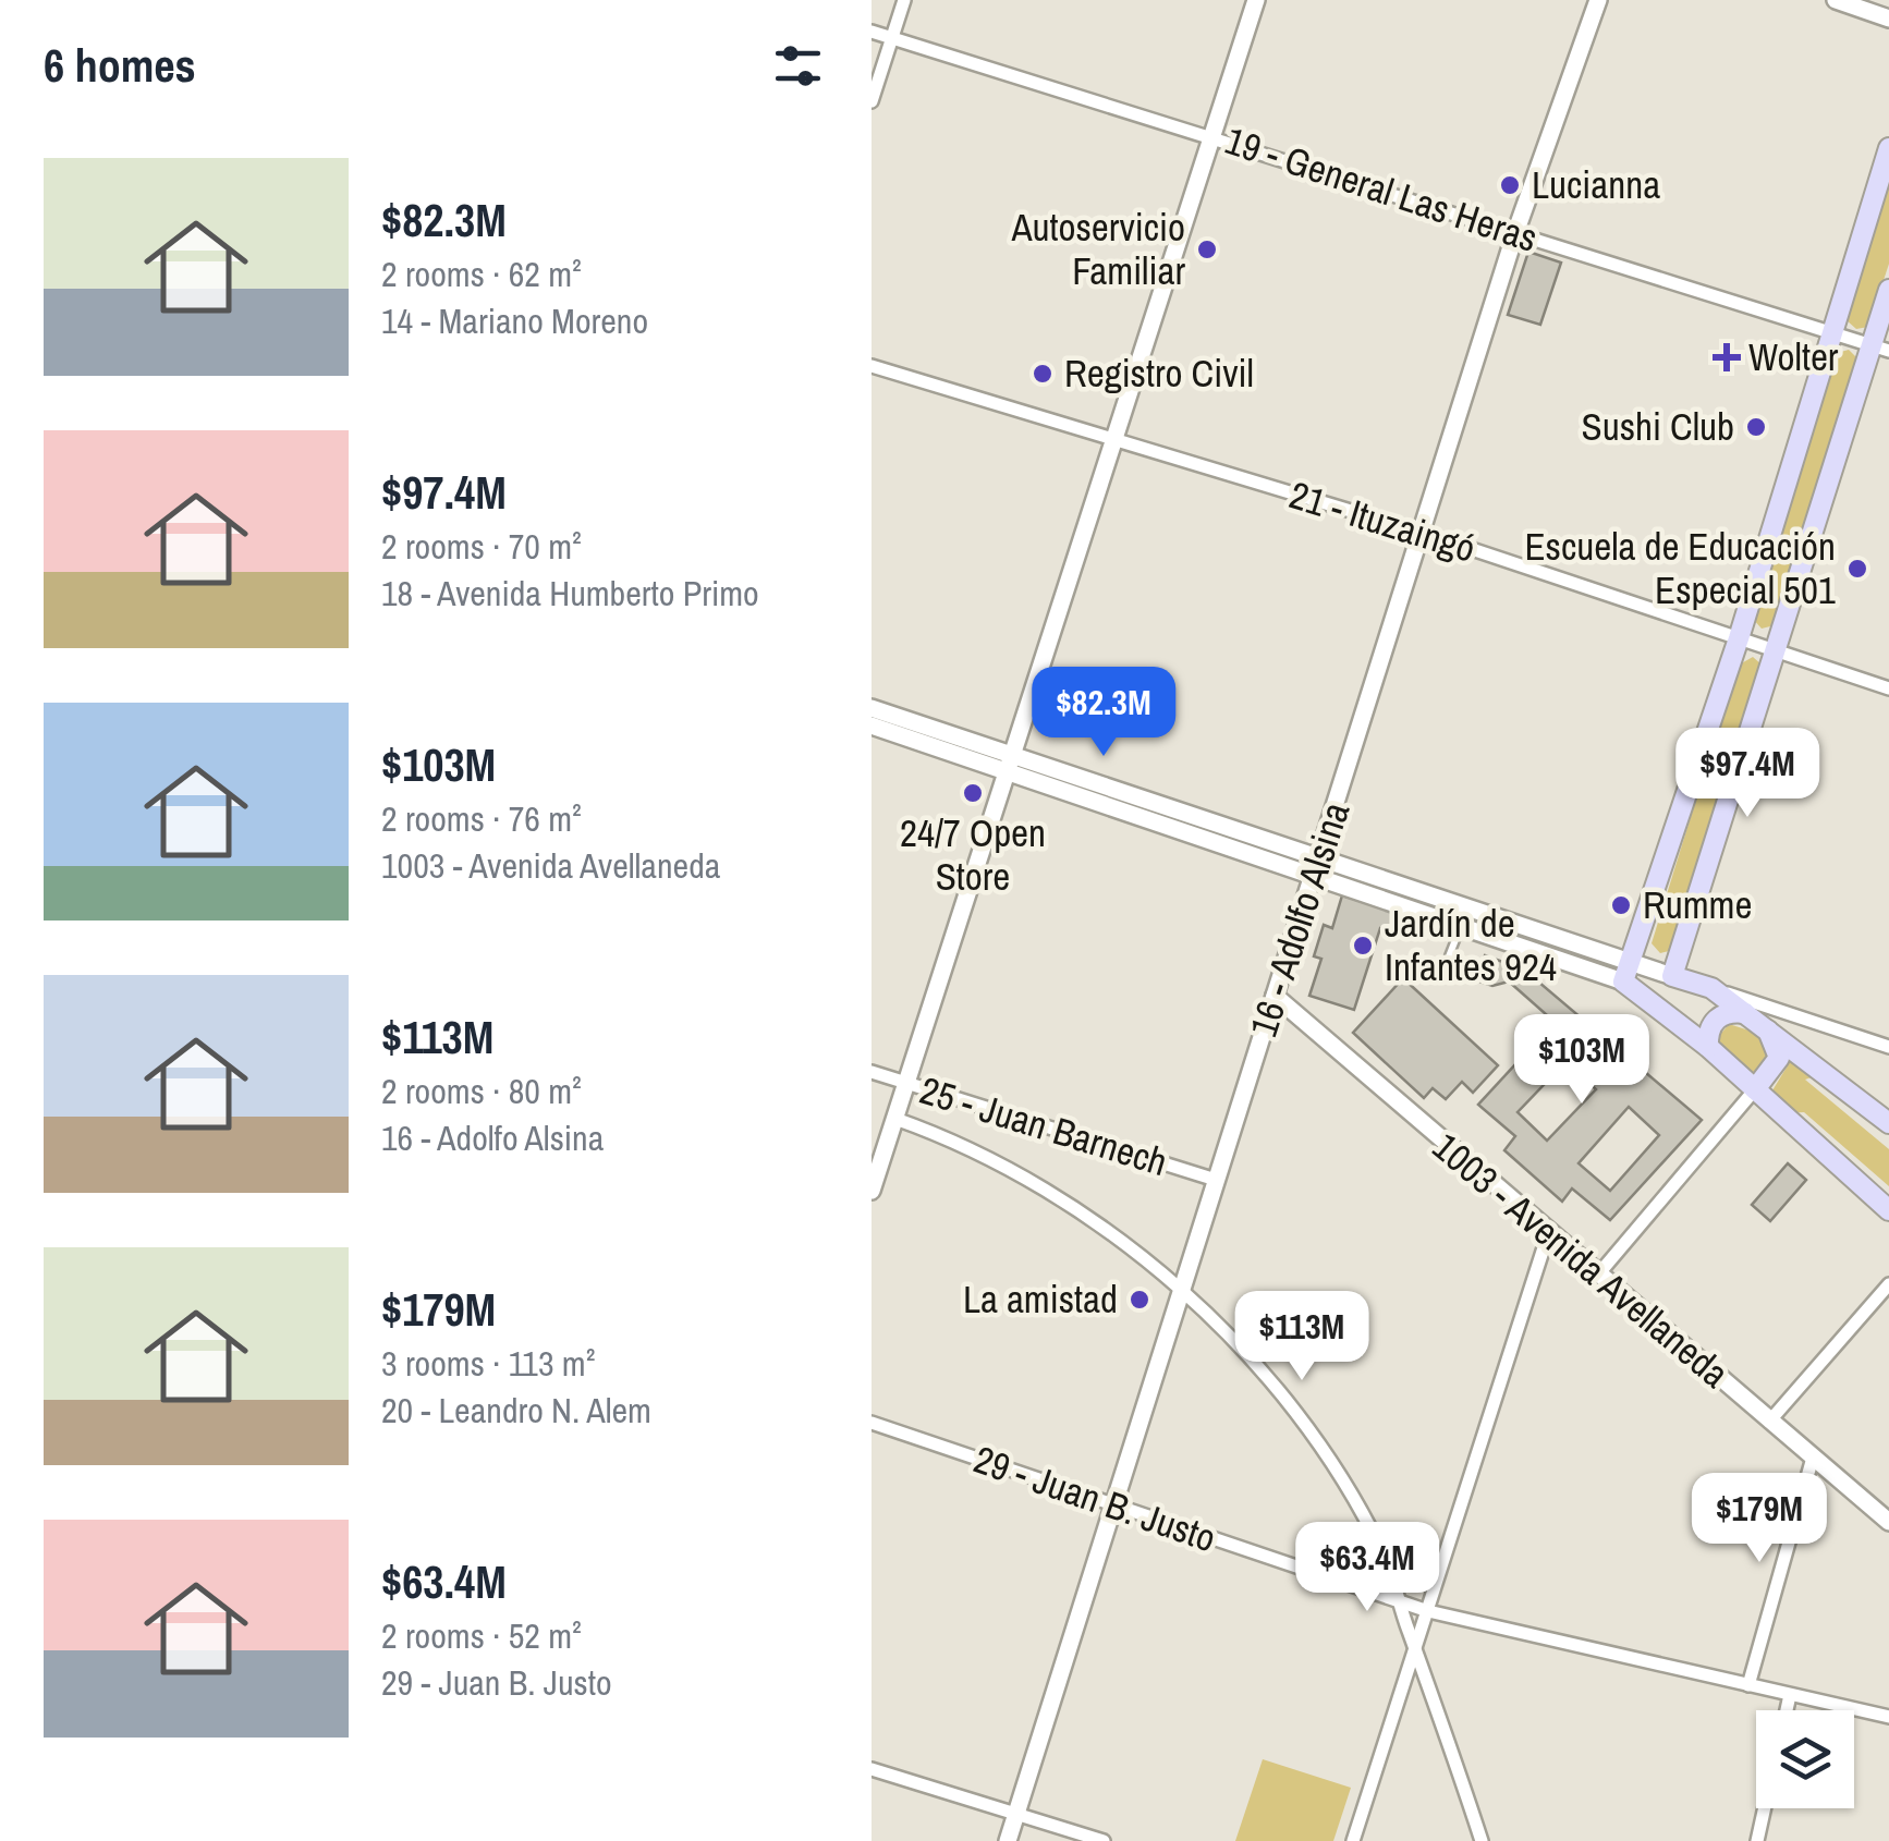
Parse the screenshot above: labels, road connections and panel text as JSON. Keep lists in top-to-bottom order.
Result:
{
  "streets": {
    "street": [
      "19 - General Las Heras",
      "21 - Ituzaingó",
      "16 - Adolfo Alsina",
      "25 - Juan Barnech",
      "1003 - Avenida Avellaneda",
      "29 - Juan B. Justo"
    ]
  },
  "crossings": [
    ["19 - General Las Heras", "16 - Adolfo Alsina"],
    ["21 - Ituzaingó", "16 - Adolfo Alsina"],
    ["16 - Adolfo Alsina", "25 - Juan Barnech"],
    ["16 - Adolfo Alsina", "1003 - Avenida Avellaneda"],
    ["16 - Adolfo Alsina", "29 - Juan B. Justo"]
  ],
  "places": {
    "other": [
      "Lucianna",
      "Autoservicio Familiar",
      "Registro Civil",
      "Sushi Club",
      "Escuela de Educación Especial 501",
      "24/7 Open Store",
      "Rumme",
      "Jardín de Infantes 924",
      "La amistad"
    ],
    "health": ["Wolter"]
  },
  "page": {
    "heading": "6 homes",
    "list": [
      {
        "name": "$82.3M",
        "note": "2 rooms · 62 m² · 14 - Mariano Moreno"
      },
      {
        "name": "$97.4M",
        "note": "2 rooms · 70 m² · 18 - Avenida Humberto Primo"
      },
      {
        "name": "$103M",
        "note": "2 rooms · 76 m² · 1003 - Avenida Avellaneda"
      },
      {
        "name": "$113M",
        "note": "2 rooms · 80 m² · 16 - Adolfo Alsina"
      },
      {
        "name": "$179M",
        "note": "3 rooms · 113 m² · 20 - Leandro N. Alem"
      },
      {
        "name": "$63.4M",
        "note": "2 rooms · 52 m² · 29 - Juan B. Justo"
      }
    ],
    "price": [
      "$82.3M",
      "$97.4M",
      "$103M",
      "$113M",
      "$179M",
      "$63.4M"
    ]
  }
}
